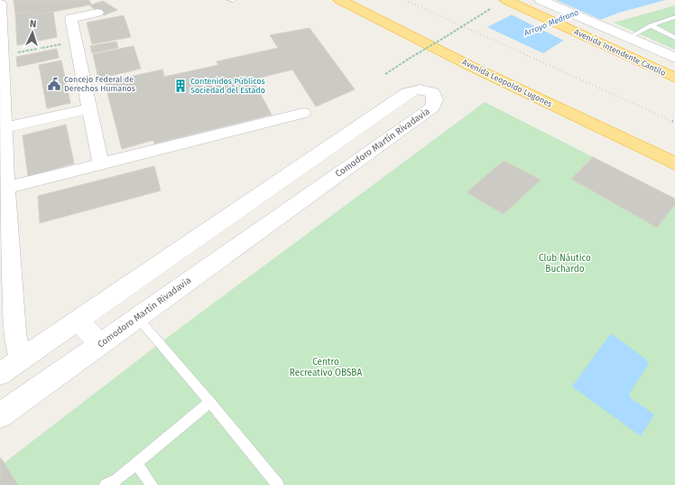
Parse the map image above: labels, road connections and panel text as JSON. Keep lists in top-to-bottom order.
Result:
{
  "streets": {
    "highway": ["Avenida Intendente Cantilo", "Avenida Leopoldo Lugones"],
    "street": ["Comodoro Martín Rivadavia"]
  },
  "water": ["Arroyo Medrano"],
  "parks": ["Club Náutico Buchardo", "Centro Recreativo OBSBA"],
  "places": {
    "public building": ["Concejo Federal de Derechos Humanos"],
    "building": ["Contenidos Públicos Sociedad del Estado"]
  },
  "north": "top"
}
